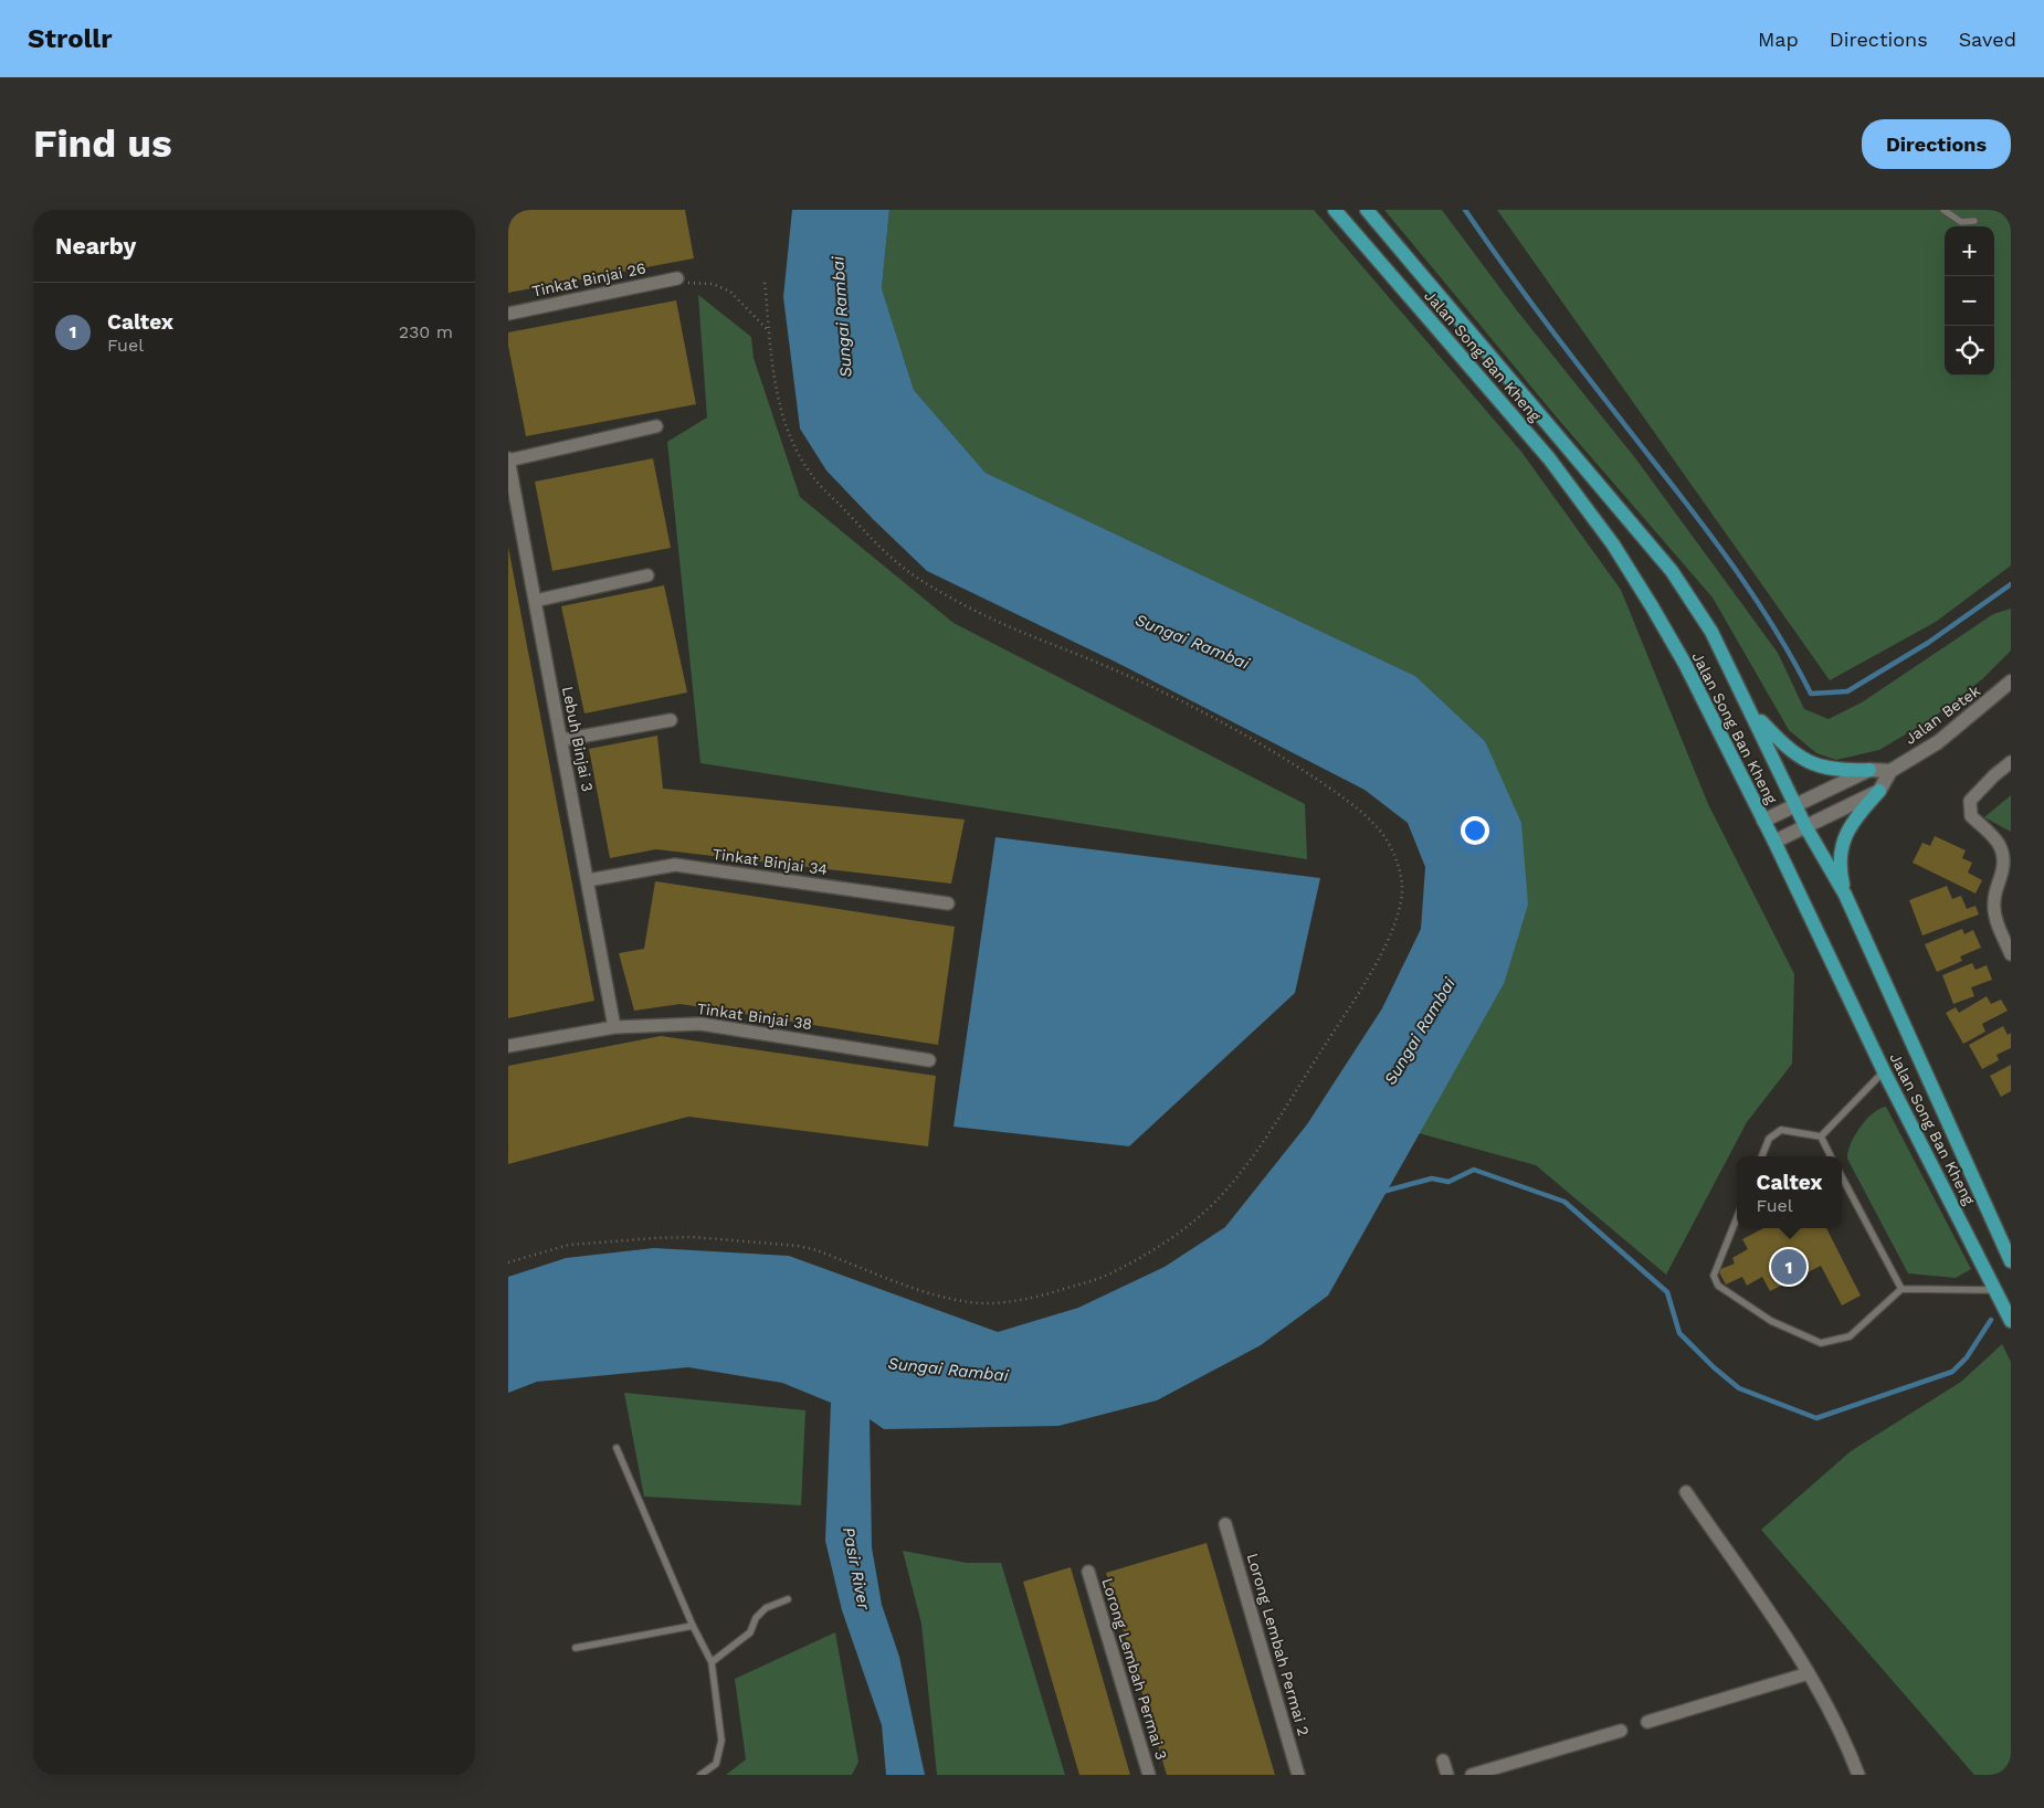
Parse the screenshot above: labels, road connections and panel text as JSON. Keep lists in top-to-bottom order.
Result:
{
  "streets": {
    "main road": ["Jalan Song Ban Kheng"],
    "street": [
      "Tinkat Binjai 26",
      "Jalan Betek",
      "Lebuh Binjai 3",
      "Tinkat Binjai 34",
      "Tinkat Binjai 38",
      "Lorong Lembah Permai 2",
      "Lorong Lembah Permai 3"
    ]
  },
  "crossings": [
    ["Lebuh Binjai 3", "Tinkat Binjai 34"],
    ["Lebuh Binjai 3", "Tinkat Binjai 38"]
  ],
  "water": ["Sungai Rambai", "Pasir River"],
  "page": {
    "header": "Strollr",
    "nav": ["Map", "Directions", "Saved"],
    "buttons": "Directions",
    "title": "Find us",
    "heading": "Nearby",
    "map_buttons": ["+", "−"],
    "list": [
      {
        "mark": "1",
        "name": "Caltex",
        "note": "Fuel",
        "value": "230 m"
      }
    ],
    "popup": ["Caltex", "Fuel"],
    "pins": "1"
  }
}
